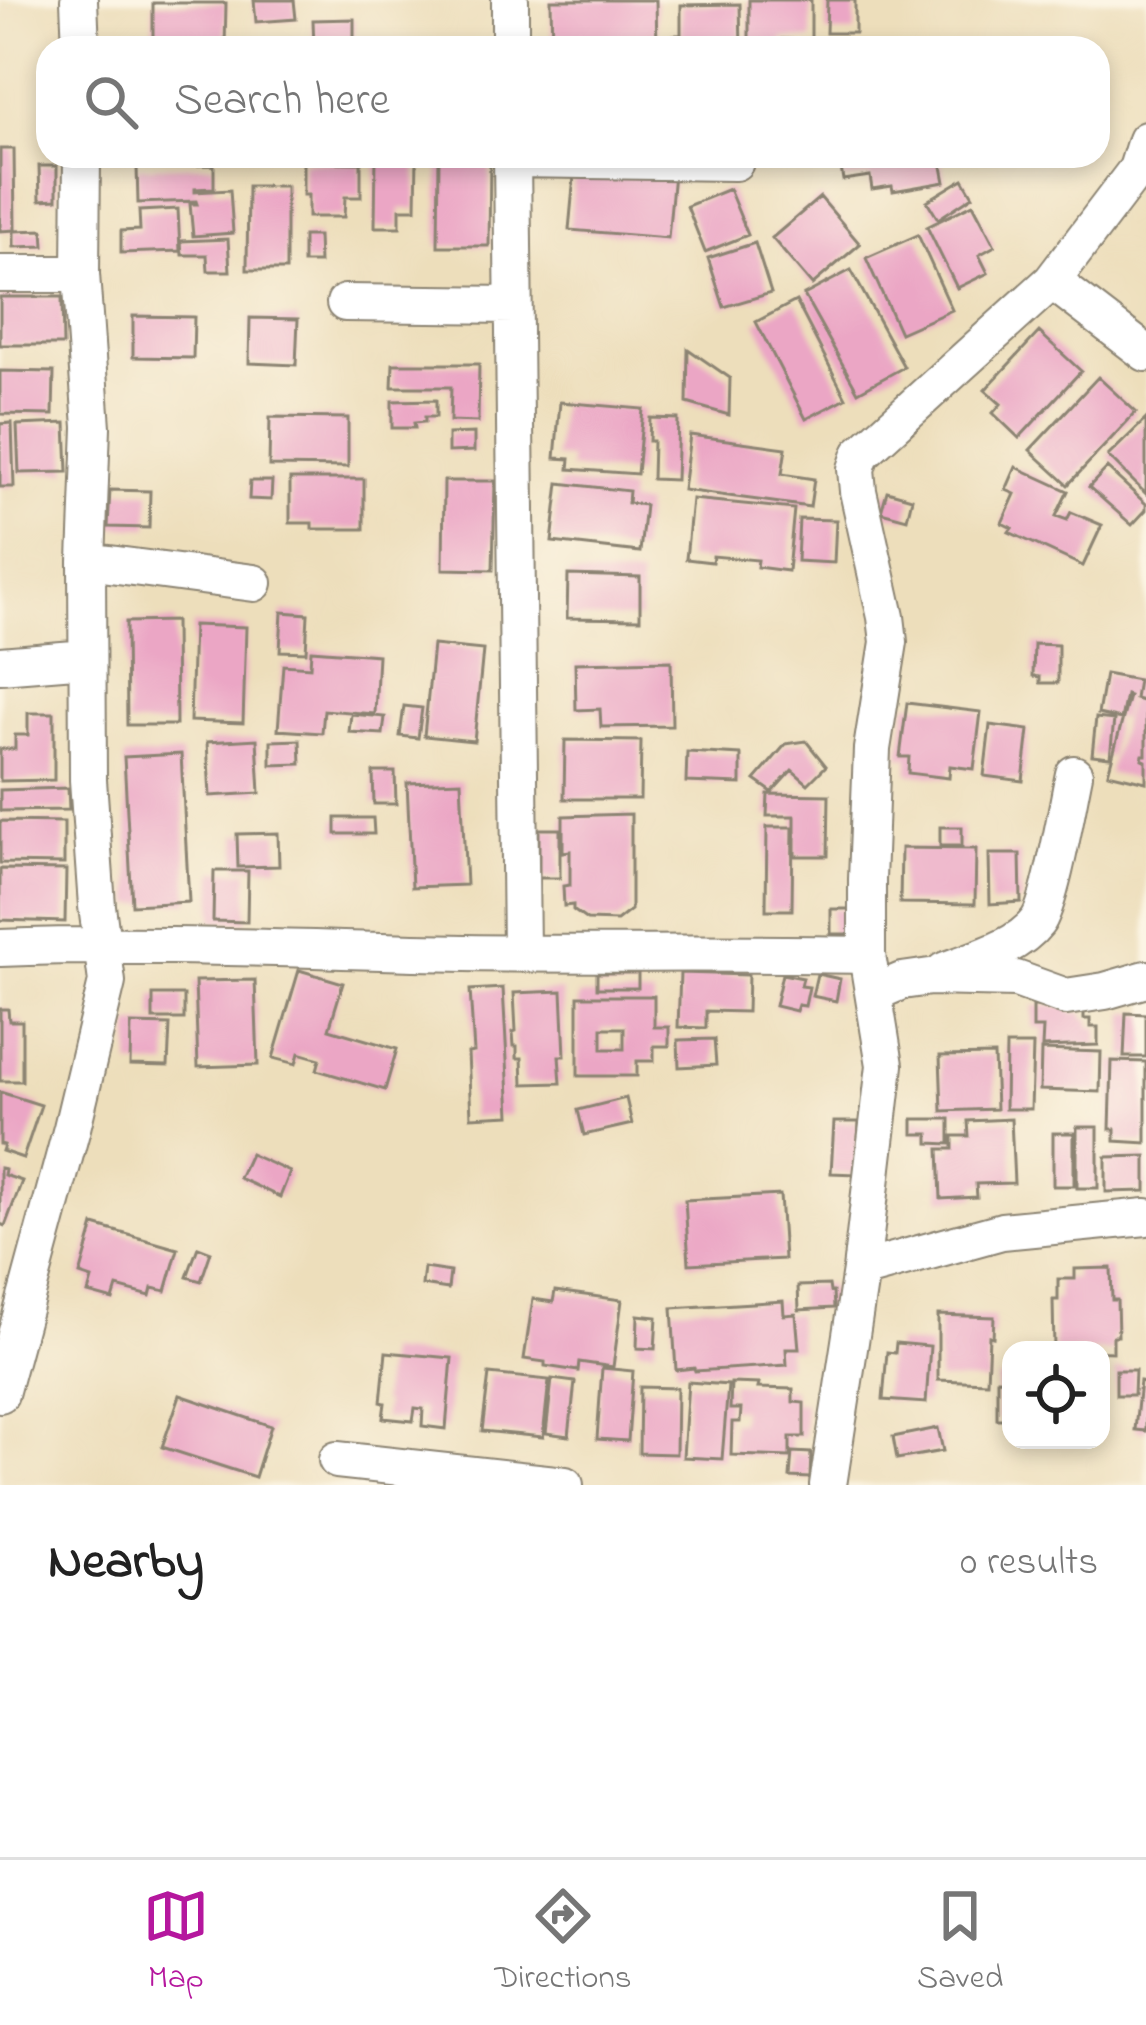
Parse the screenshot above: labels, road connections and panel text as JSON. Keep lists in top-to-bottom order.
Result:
{
  "page": {
    "search": "Search here",
    "heading": ["Nearby", "0 results"],
    "nav": ["Map", "Directions", "Saved"]
  }
}
